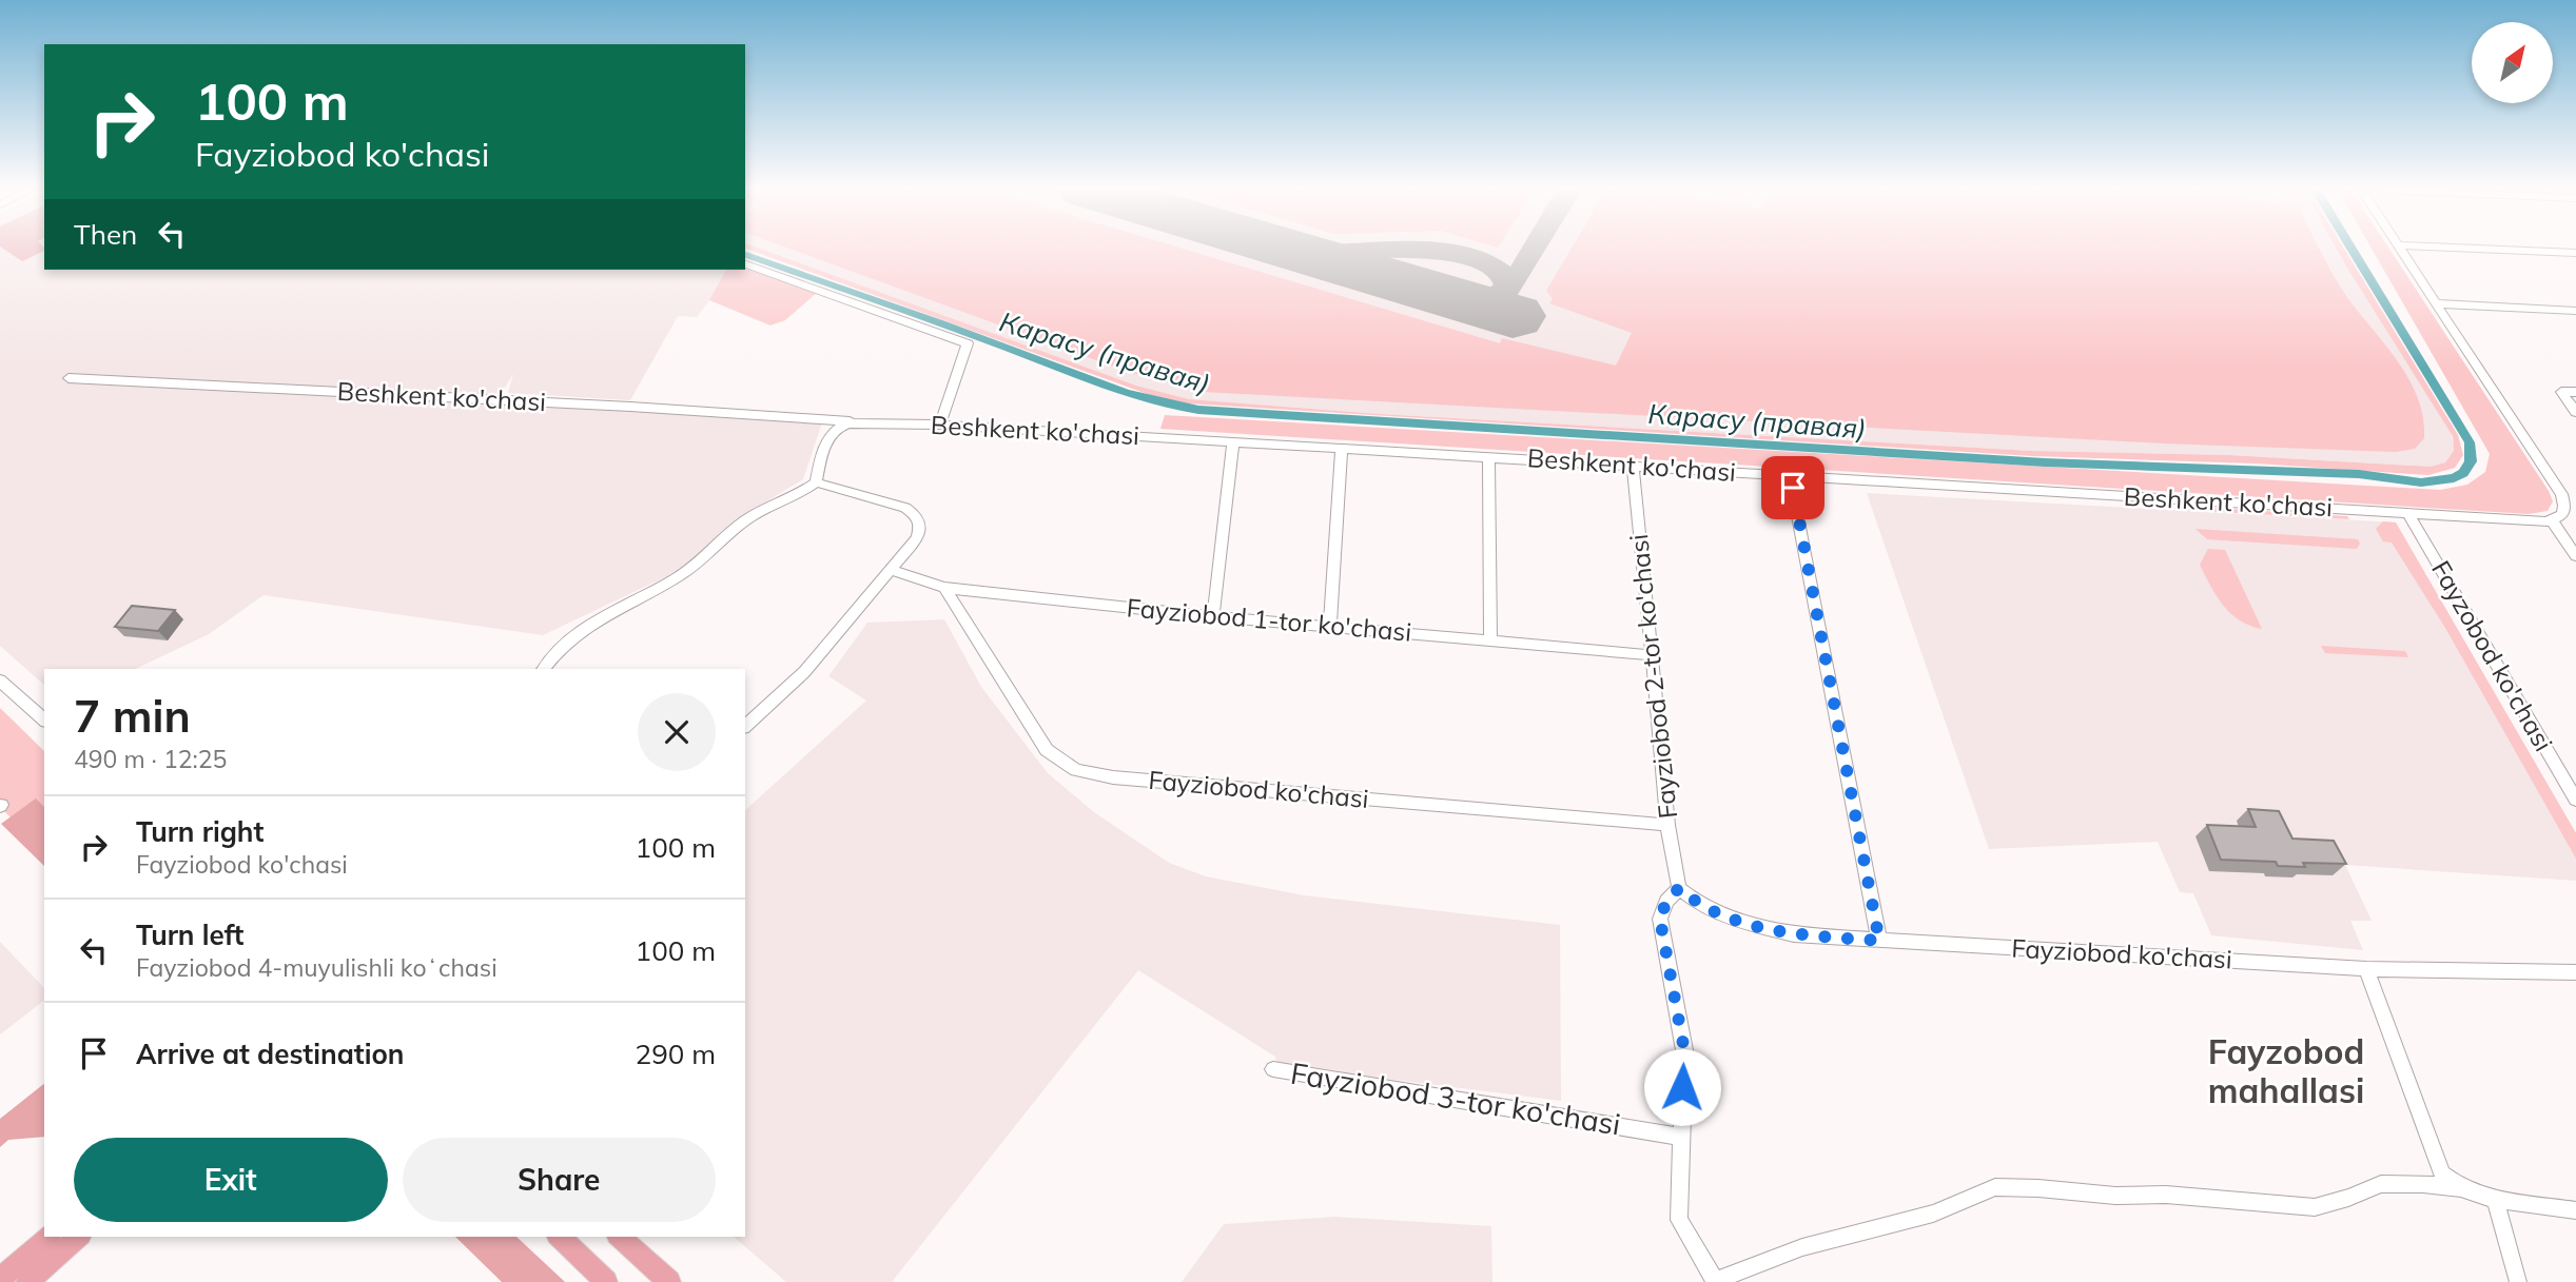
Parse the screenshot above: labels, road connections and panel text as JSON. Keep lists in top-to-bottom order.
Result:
{
  "streets": {
    "street": [
      "Beshkent ko'chasi",
      "Fayziobod 1-tor ko'chasi",
      "Fayzobod ko'chasi",
      "Fayziobod 2-tor ko'chasi",
      "Fayziobod ko'chasi",
      "Fayziobod 3-tor ko'chasi"
    ]
  },
  "crossings": [
    ["Beshkent ko'chasi", "Fayzobod ko'chasi"],
    ["Beshkent ko'chasi", "Fayziobod 2-tor ko'chasi"],
    ["Fayziobod 1-tor ko'chasi", "Fayziobod 2-tor ko'chasi"],
    ["Fayziobod 1-tor ko'chasi", "Fayziobod ko'chasi"],
    ["Fayziobod 2-tor ko'chasi", "Fayziobod ko'chasi"]
  ],
  "districts": ["Fayzobod mahallasi"],
  "water": ["Карасу (правая)"],
  "north": "top right",
  "page": {
    "turn": ["100 m", "Fayziobod ko'chasi"],
    "then": "Then",
    "heading": ["7 min", "490 m · 12:25"],
    "list": [
      {
        "name": "Turn right",
        "note": "Fayziobod ko'chasi",
        "value": "100 m"
      },
      {
        "name": "Turn left",
        "note": "Fayziobod 4-muyulishli koʻchasi",
        "value": "100 m"
      },
      {
        "name": "Arrive at destination",
        "value": "290 m"
      }
    ],
    "buttons": ["Exit", "Share"]
  }
}
